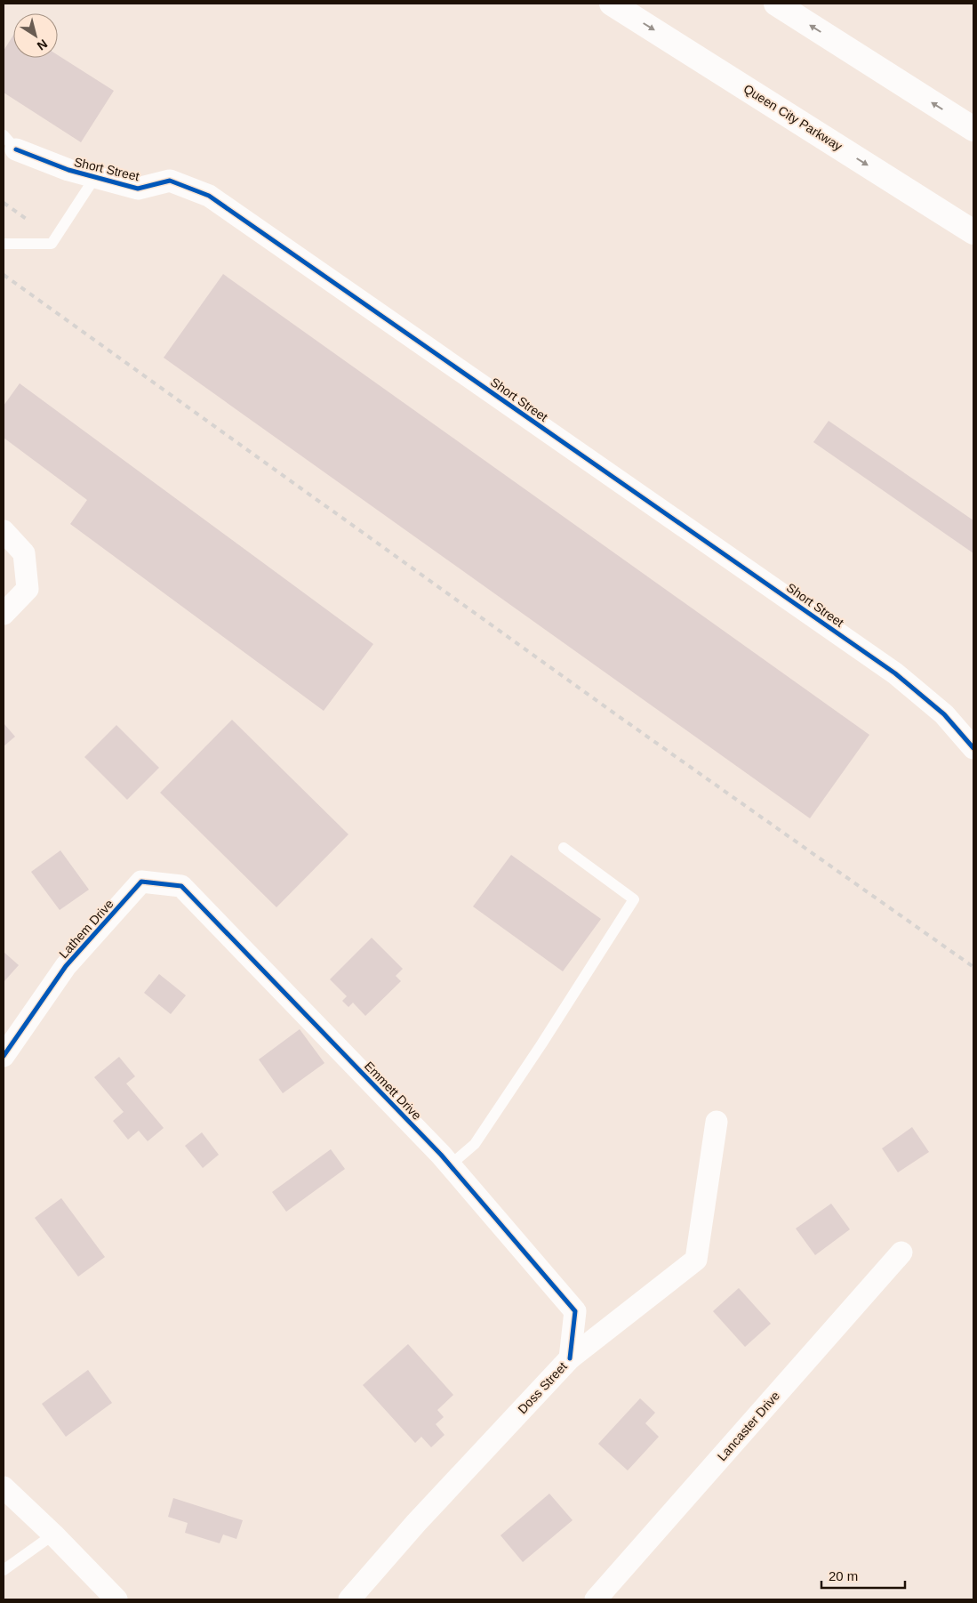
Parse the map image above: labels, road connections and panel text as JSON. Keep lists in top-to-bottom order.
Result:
{
  "streets": {
    "main road": ["Queen City Parkway"],
    "street": [
      "Short Street",
      "Lathem Drive",
      "Emmett Drive",
      "Doss Street",
      "Lancaster Drive"
    ]
  },
  "crossings": [
    ["Lathem Drive", "Emmett Drive"],
    ["Emmett Drive", "Doss Street"]
  ],
  "scale_bar": "20 m",
  "north": "bottom right"
}
